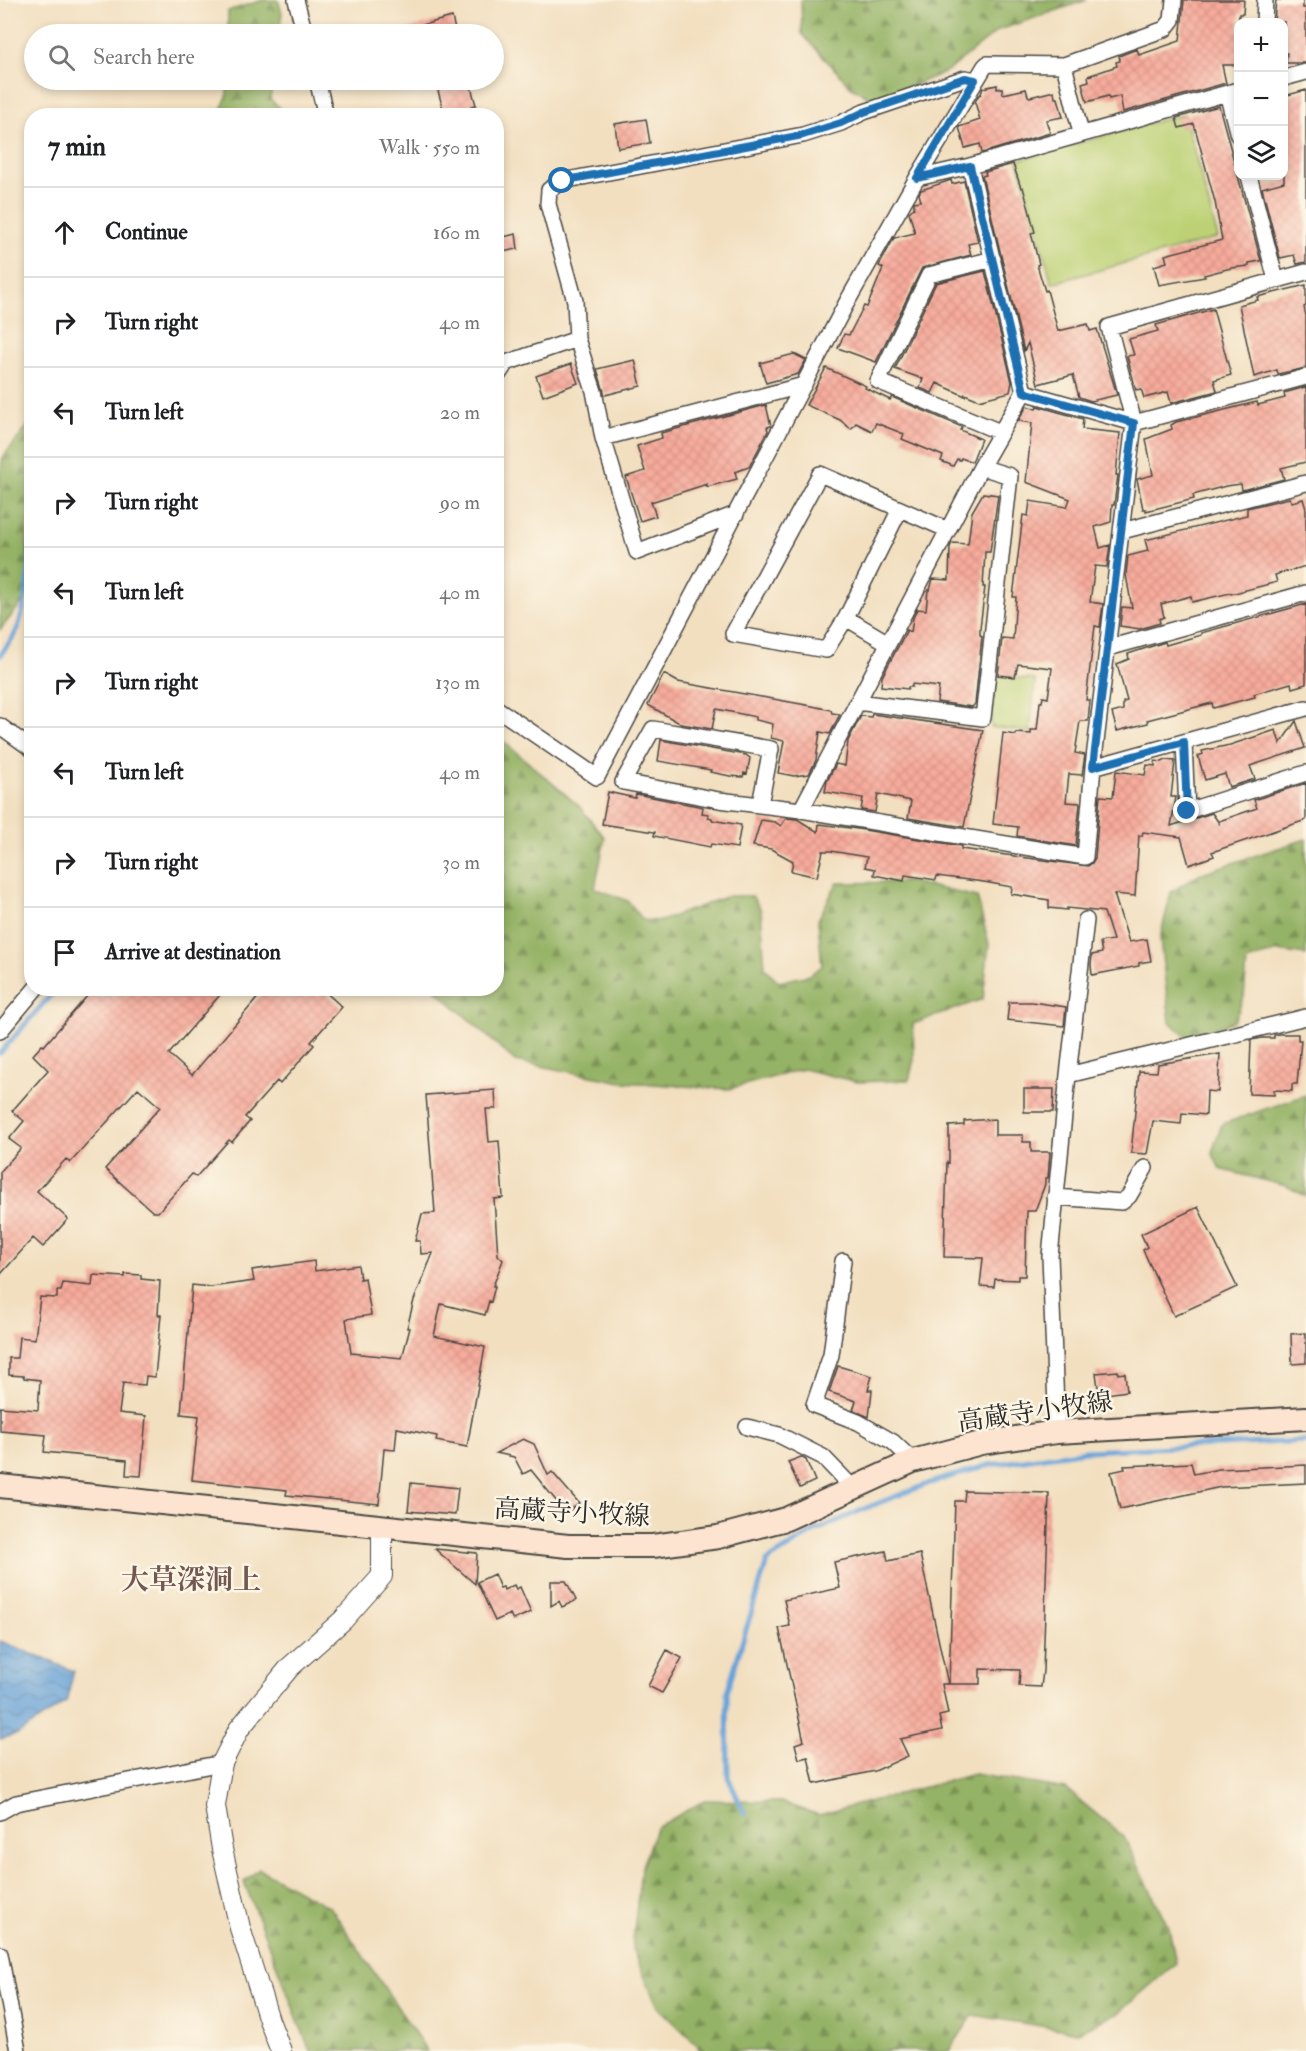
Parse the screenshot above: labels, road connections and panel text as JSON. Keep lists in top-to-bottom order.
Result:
{
  "streets": {
    "main road": ["高蔵寺小牧線"]
  },
  "districts": ["大草深洞上"],
  "page": {
    "map_buttons": ["+", "−"],
    "search": "Search here",
    "heading": ["7 min", "Walk · 550 m"],
    "list": [
      ["Continue", "160 m"],
      ["Turn right", "40 m"],
      ["Turn left", "20 m"],
      ["Turn right", "90 m"],
      ["Turn left", "40 m"],
      ["Turn right", "130 m"],
      ["Turn left", "40 m"],
      ["Turn right", "30 m"],
      "Arrive at destination"
    ]
  }
}
